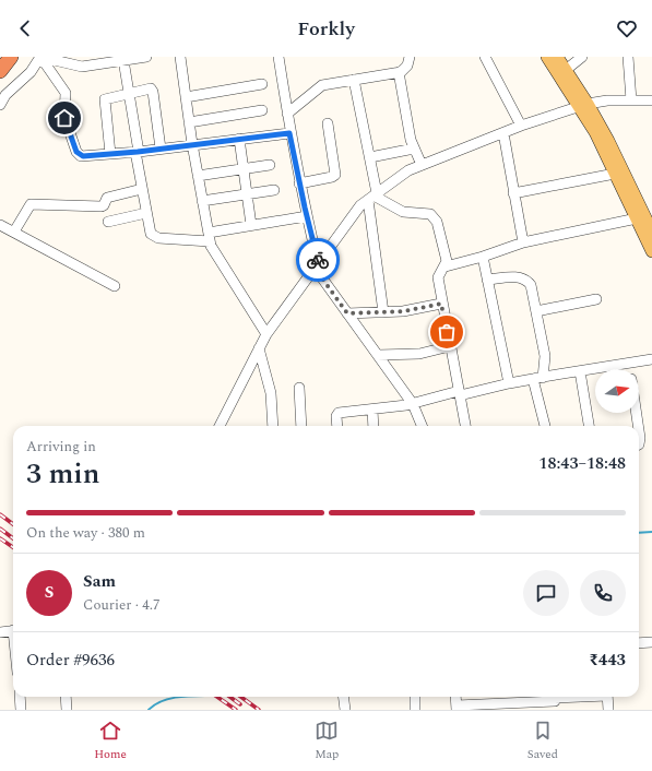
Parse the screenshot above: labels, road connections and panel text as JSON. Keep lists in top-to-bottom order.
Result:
{
  "north": "right",
  "page": {
    "header": "Forkly",
    "heading": ["3 min", "Arriving in", "18:43–18:48"],
    "panel": [
      "Sam",
      "Courier · 4.7",
      "Order #9636",
      "₹443"
    ],
    "bar": "On the way · 380 m",
    "round": "S",
    "tabs": ["Home", "Map", "Saved"]
  }
}
